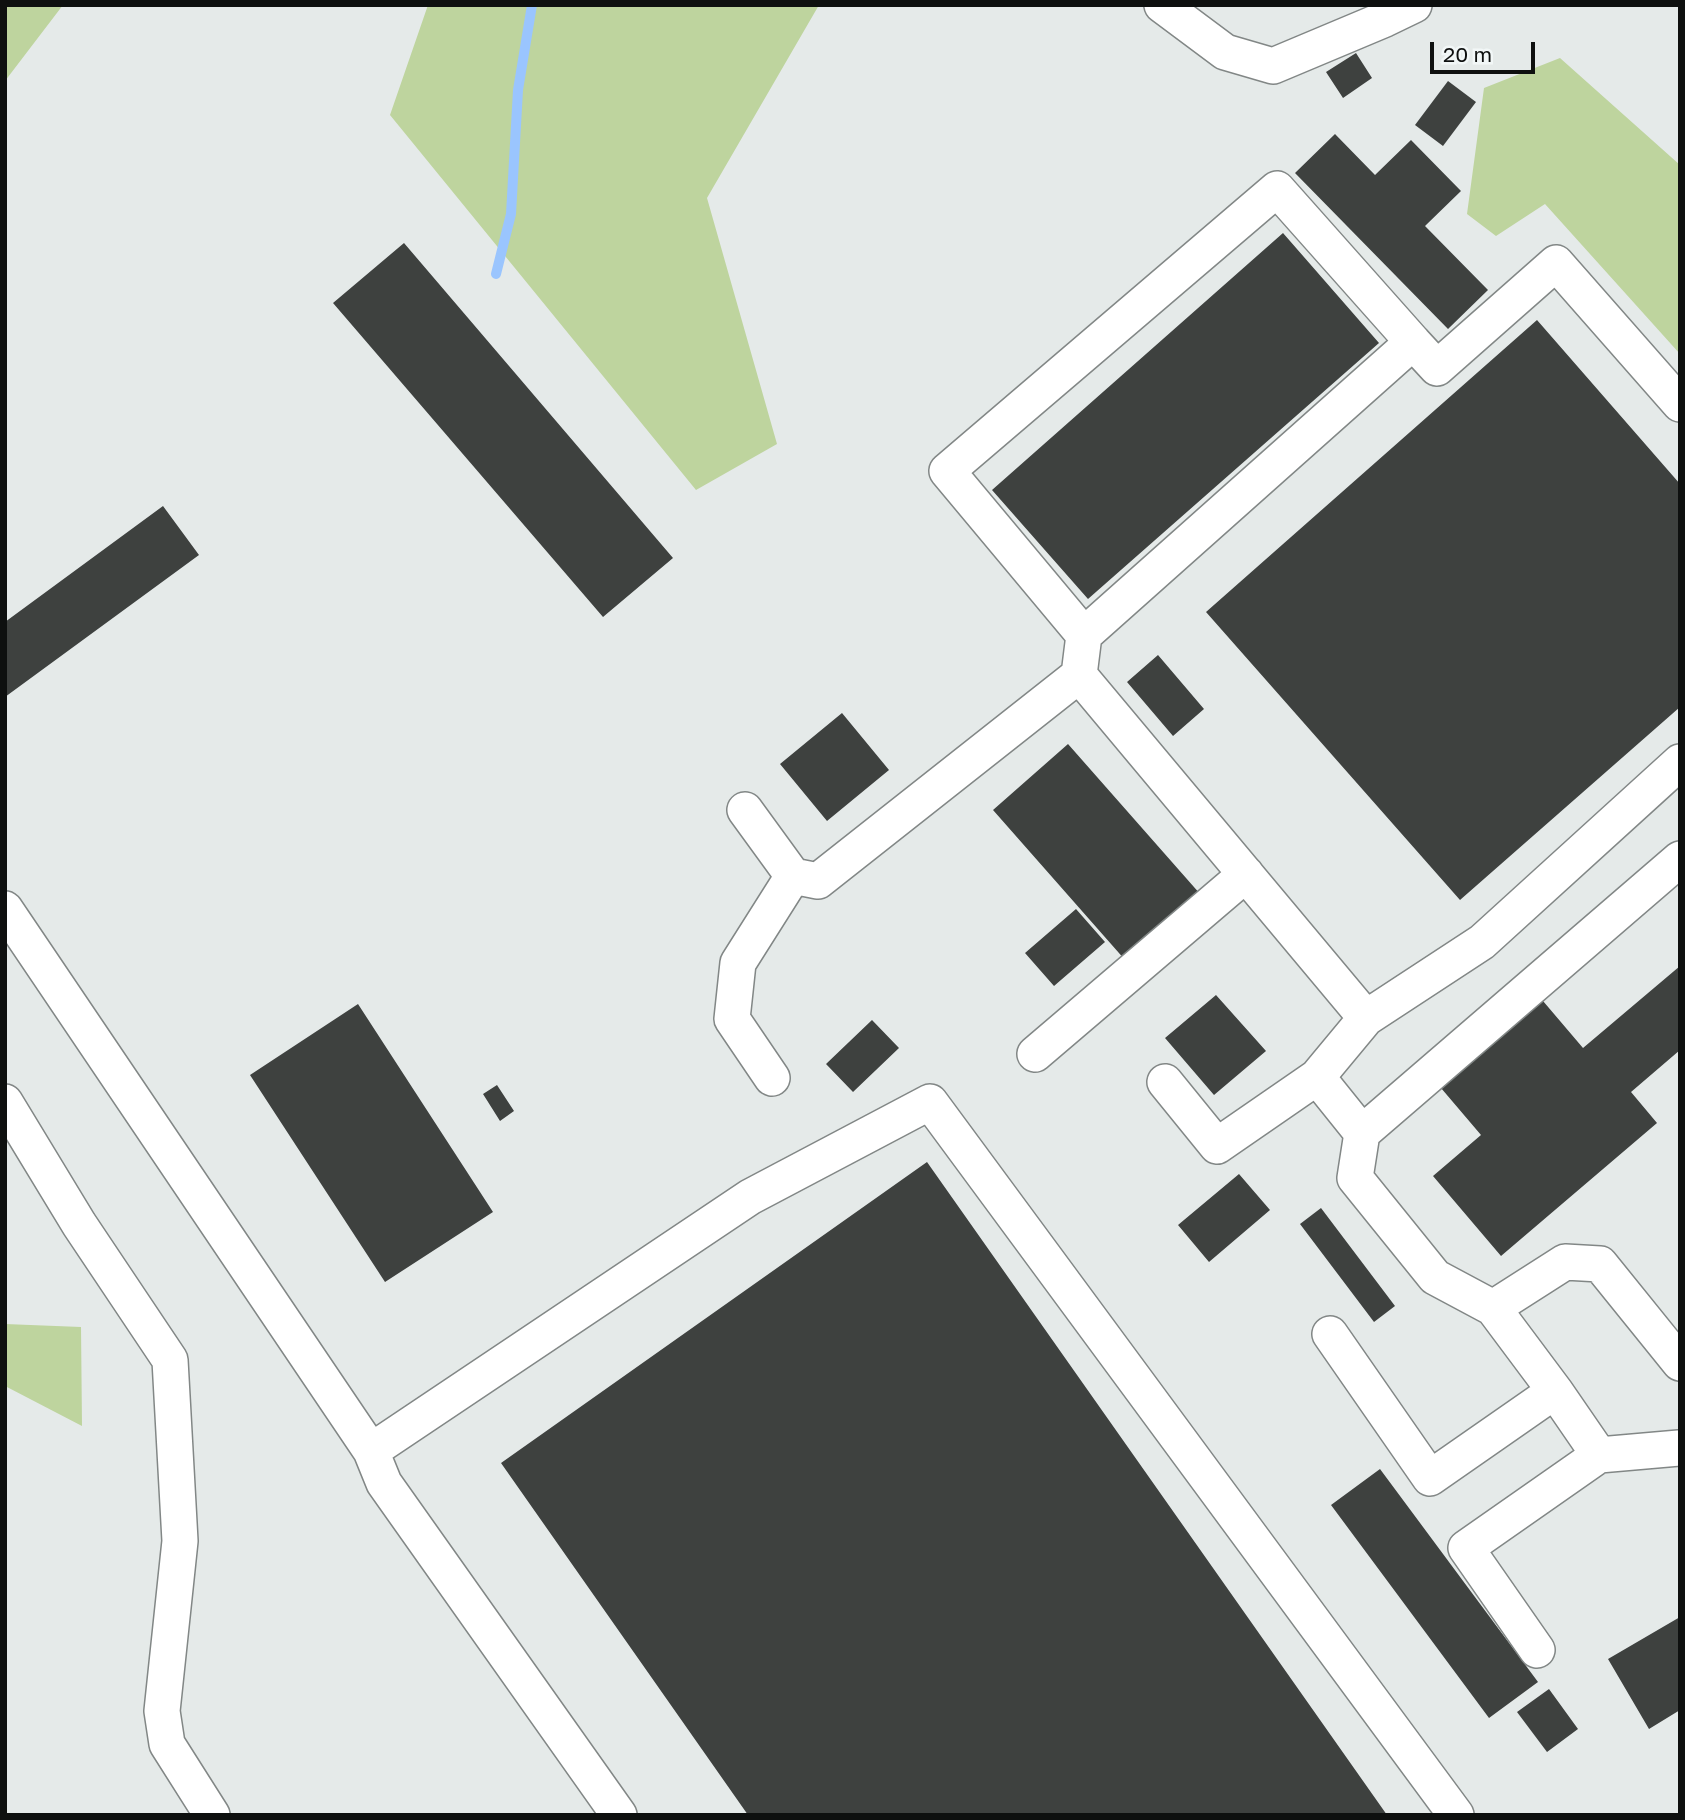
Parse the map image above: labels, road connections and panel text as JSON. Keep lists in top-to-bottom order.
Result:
{
  "scale_bar": "20 m"
}
